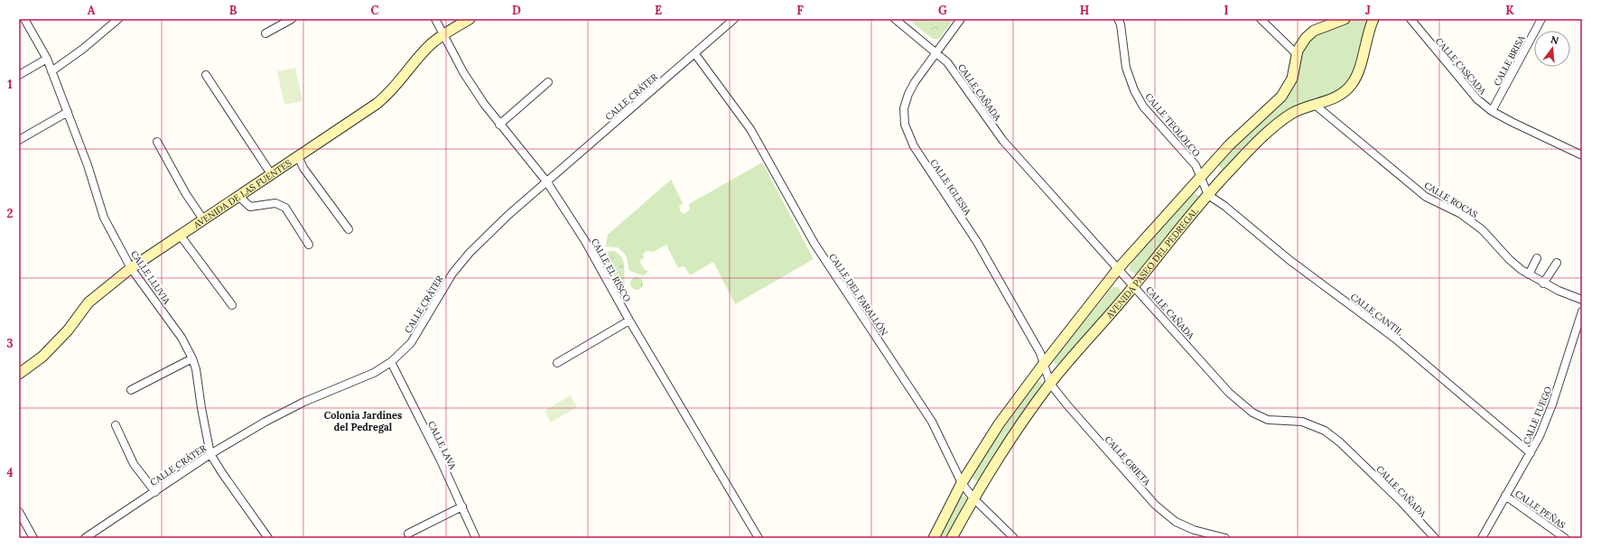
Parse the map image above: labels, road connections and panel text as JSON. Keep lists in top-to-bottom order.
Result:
{
  "streets": {
    "main road": ["AVENIDA DE LAS FUENTES", "AVENIDA PASEO DEL PEDREGAL"],
    "street": [
      "CALLE BRISA",
      "CALLE CASCADA",
      "CALLE CAÑADA",
      "CALLE CRÁTER",
      "CALLE TEOLOLCO",
      "CALLE IGLESIA",
      "CALLE ROCAS",
      "CALLE EL RISCO",
      "CALLE LLUVIA",
      "CALLE DEL FARALLÓN",
      "CALLE CANTIL",
      "CALLE FUEGO",
      "CALLE LAVA",
      "CALLE GRIETA",
      "CALLE PEÑAS"
    ]
  },
  "crossings": [
    ["CALLE BRISA", "CALLE CASCADA"],
    ["CALLE CAÑADA", "CALLE IGLESIA"],
    ["CALLE CAÑADA", "AVENIDA PASEO DEL PEDREGAL"],
    ["CALLE CRÁTER", "CALLE EL RISCO"],
    ["CALLE CRÁTER", "CALLE LLUVIA"],
    ["CALLE CRÁTER", "CALLE DEL FARALLÓN"],
    ["CALLE CRÁTER", "CALLE LAVA"],
    ["CALLE TEOLOLCO", "AVENIDA PASEO DEL PEDREGAL"],
    ["CALLE TEOLOLCO", "CALLE CANTIL"],
    ["CALLE IGLESIA", "AVENIDA PASEO DEL PEDREGAL"],
    ["CALLE IGLESIA", "CALLE GRIETA"],
    ["AVENIDA DE LAS FUENTES", "CALLE EL RISCO"],
    ["AVENIDA DE LAS FUENTES", "CALLE LLUVIA"],
    ["CALLE ROCAS", "AVENIDA PASEO DEL PEDREGAL"],
    ["AVENIDA PASEO DEL PEDREGAL", "CALLE DEL FARALLÓN"],
    ["AVENIDA PASEO DEL PEDREGAL", "CALLE CANTIL"],
    ["AVENIDA PASEO DEL PEDREGAL", "CALLE GRIETA"],
    ["CALLE CANTIL", "CALLE FUEGO"],
    ["CALLE FUEGO", "CALLE PEÑAS"]
  ],
  "districts": ["Colonia Jardines del Pedregal"],
  "north": "top",
  "grid": {
    "columns": [
      "A",
      "B",
      "C",
      "D",
      "E",
      "F",
      "G",
      "H",
      "I",
      "J",
      "K"
    ],
    "rows": [
      "1",
      "2",
      "3",
      "4"
    ]
  }
}
